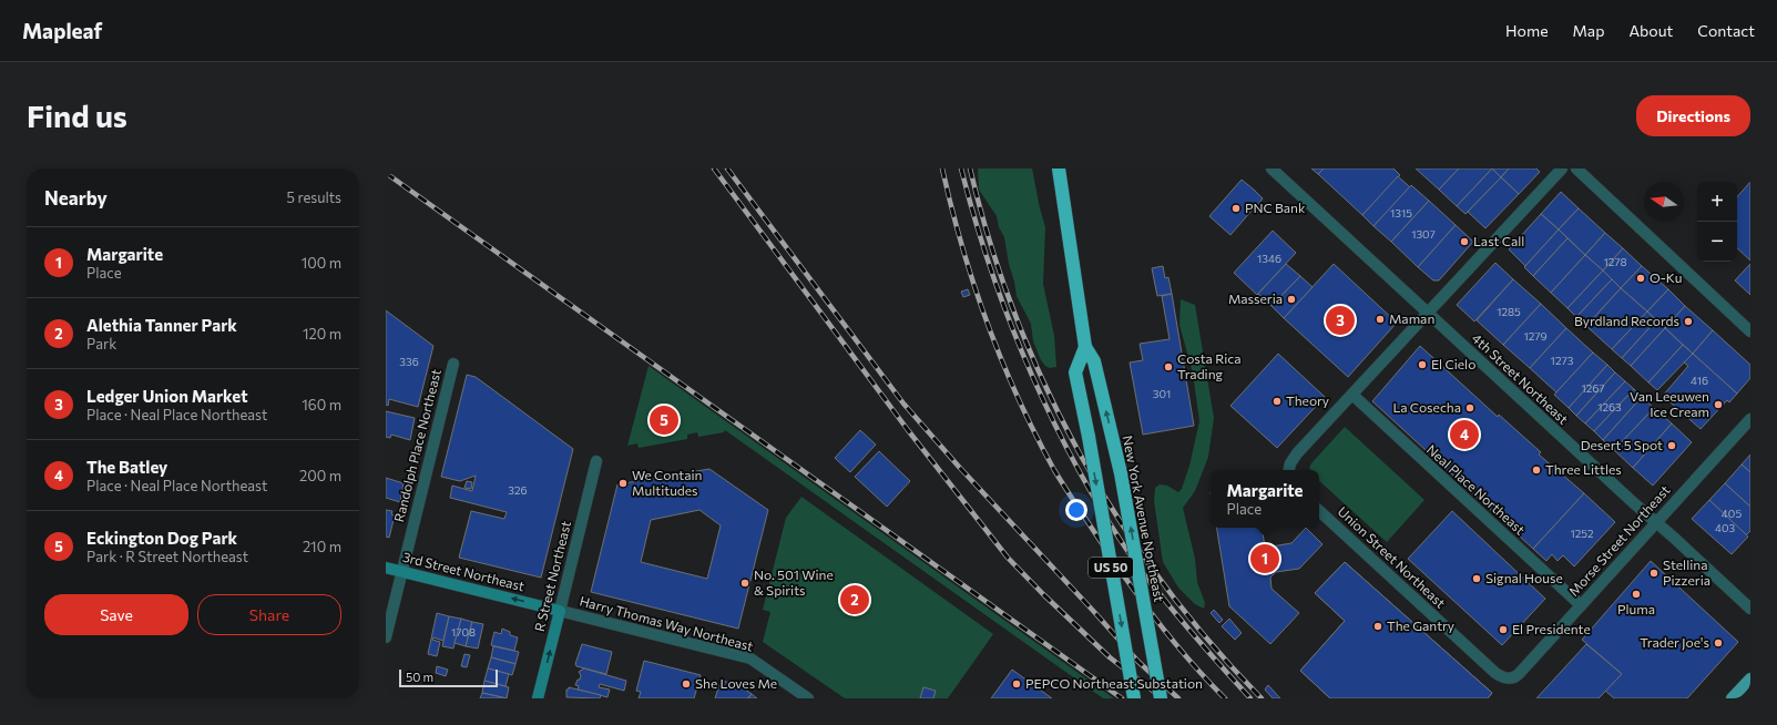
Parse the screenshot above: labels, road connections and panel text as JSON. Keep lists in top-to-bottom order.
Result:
{
  "streets": {
    "highway": ["New York Avenue Northeast", "US 50"],
    "street": [
      "4th Street Northeast",
      "Randolph Place Northeast",
      "Neal Place Northeast",
      "Morse Street Northeast",
      "Union Street Northeast",
      "3rd Street Northeast",
      "R Street Northeast",
      "Harry Thomas Way Northeast"
    ]
  },
  "crossings": [
    ["4th Street Northeast", "Morse Street Northeast"],
    ["Randolph Place Northeast", "3rd Street Northeast"],
    ["Neal Place Northeast", "Morse Street Northeast"],
    ["Morse Street Northeast", "Union Street Northeast"],
    ["3rd Street Northeast", "R Street Northeast"],
    ["3rd Street Northeast", "Harry Thomas Way Northeast"],
    ["R Street Northeast", "Harry Thomas Way Northeast"]
  ],
  "one_way": ["3rd Street Northeast", "R Street Northeast"],
  "places": [
    "PNC Bank",
    "Last Call",
    "O-Ku",
    "Masseria",
    "Maman",
    "Byrdland Records",
    "El Cielo",
    "Costa Rica Trading",
    "Theory",
    "Van Leeuwen Ice Cream",
    "La Cosecha",
    "Desert 5 Spot",
    "Three Littles",
    "We Contain Multitudes",
    "Stellina Pizzeria",
    "Signal House",
    "No. 501 Wine & Spirits",
    "Pluma",
    "The Gantry",
    "El Presidente",
    "Trader Joe's",
    "She Loves Me",
    "PEPCO Northeast Substation"
  ],
  "house_numbers": [
    "1315",
    "1307",
    "1346",
    "1278",
    "1285",
    "1279",
    "1273",
    "336",
    "416",
    "1267",
    "301",
    "1263",
    "326",
    "405",
    "403",
    "1252",
    "1708"
  ],
  "scale_bar": "50 m",
  "north": "left",
  "page": {
    "header": "Mapleaf",
    "nav": [
      "Home",
      "Map",
      "About",
      "Contact"
    ],
    "buttons": [
      "Directions",
      ["Save", "Share"]
    ],
    "title": "Find us",
    "heading": ["Nearby", "5 results"],
    "map_buttons": ["+", "−"],
    "list": [
      {
        "mark": "1",
        "name": "Margarite",
        "note": "Place",
        "value": "100 m"
      },
      {
        "mark": "2",
        "name": "Alethia Tanner Park",
        "note": "Park",
        "value": "120 m"
      },
      {
        "mark": "3",
        "name": "Ledger Union Market",
        "note": "Place · Neal Place Northeast",
        "value": "160 m"
      },
      {
        "mark": "4",
        "name": "The Batley",
        "note": "Place · Neal Place Northeast",
        "value": "200 m"
      },
      {
        "mark": "5",
        "name": "Eckington Dog Park",
        "note": "Park · R Street Northeast",
        "value": "210 m"
      }
    ],
    "pins": [
      "3",
      "5",
      "4",
      "1",
      "2"
    ],
    "popup": ["Margarite", "Place"],
    "scale": "50 m"
  }
}
